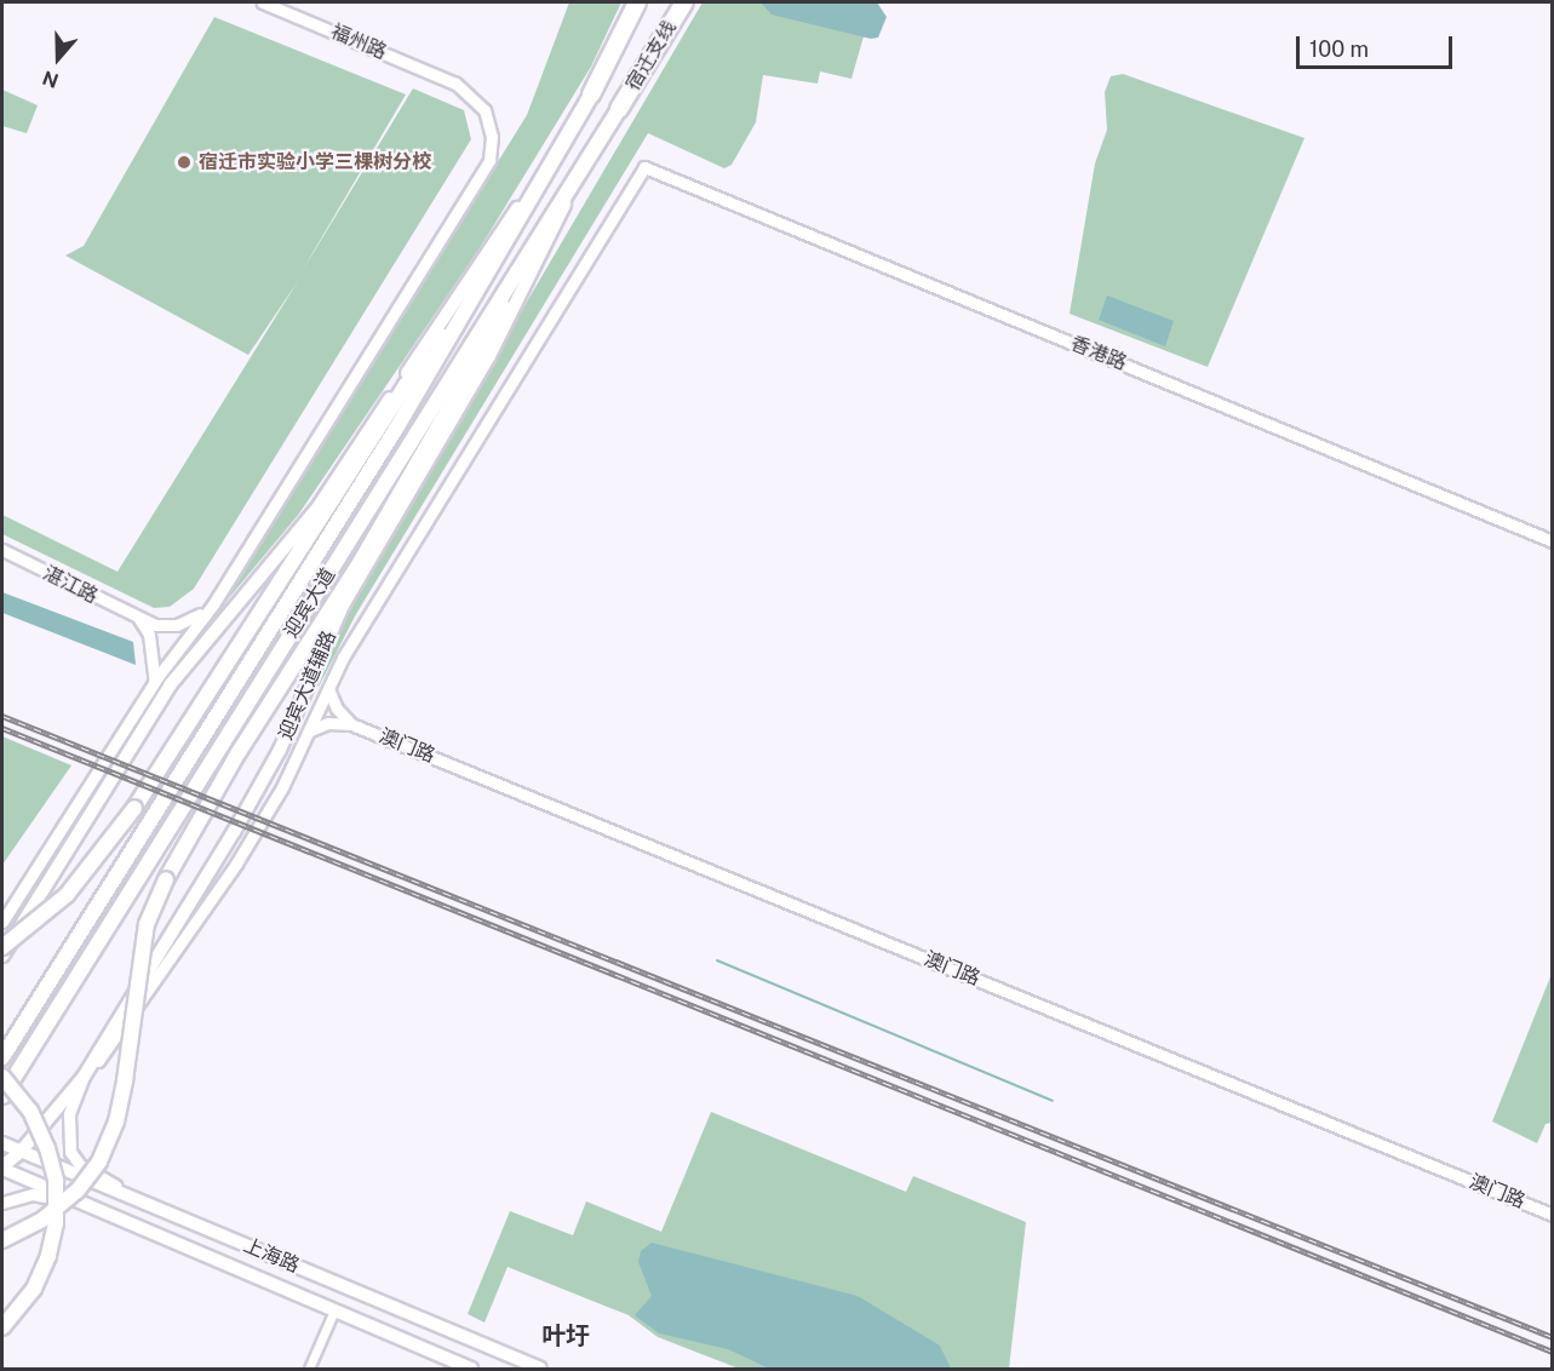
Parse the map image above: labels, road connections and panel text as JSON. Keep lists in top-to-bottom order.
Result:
{
  "streets": {
    "highway": ["宿迁支线", "迎宾大道"],
    "main road": ["迎宾大道辅路", "上海路"],
    "street": [
      "福州路",
      "香港路",
      "湛江路",
      "澳门路"
    ]
  },
  "crossings": [
    ["福州路", "湛江路"],
    ["宿迁支线", "迎宾大道"],
    ["迎宾大道", "迎宾大道辅路"],
    ["迎宾大道辅路", "上海路"]
  ],
  "districts": ["叶圩"],
  "places": ["宿迁市实验小学三棵树分校"],
  "scale_bar": "100 m",
  "north": "bottom"
}
